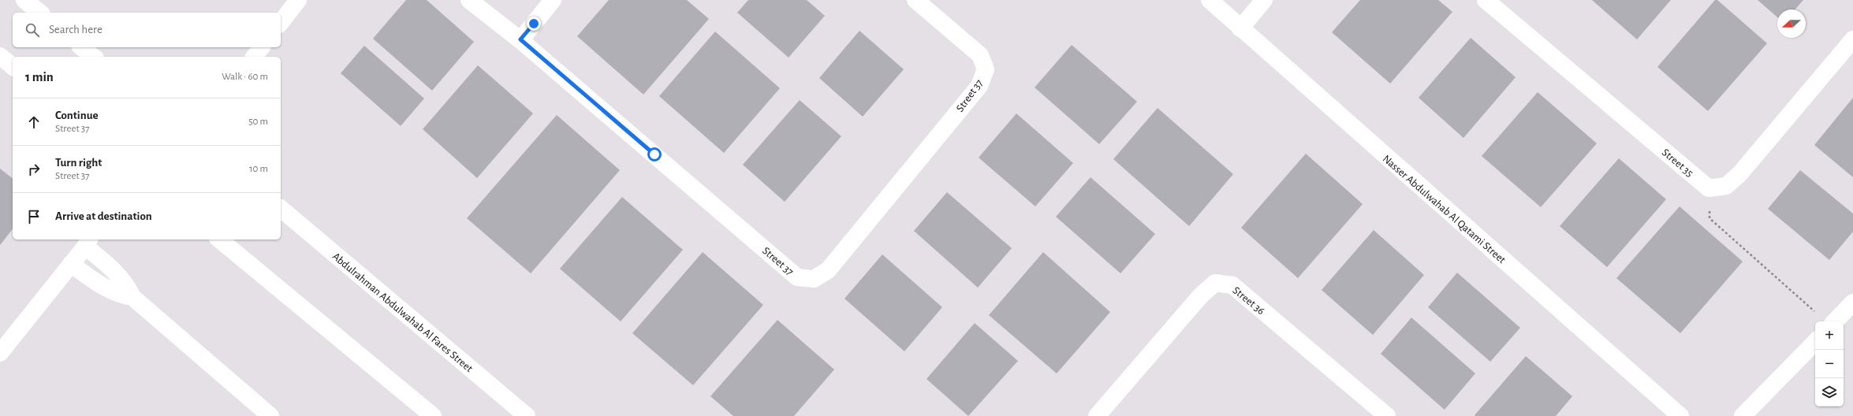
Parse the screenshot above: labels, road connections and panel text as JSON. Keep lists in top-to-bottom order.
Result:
{
  "streets": {
    "street": [
      "Street 37",
      "Street 35",
      "Nasser Abdulwahab Al Qatami Street",
      "Street 36",
      "Abdulrahman Abdulwahab Al Fares Street"
    ]
  },
  "north": "left",
  "page": {
    "search": "Search here",
    "heading": ["1 min", "Walk · 60 m"],
    "list": [
      ["Continue", "Street 37", "50 m"],
      ["Turn right", "Street 37", "10 m"],
      "Arrive at destination"
    ],
    "map_buttons": ["+", "−"]
  }
}
